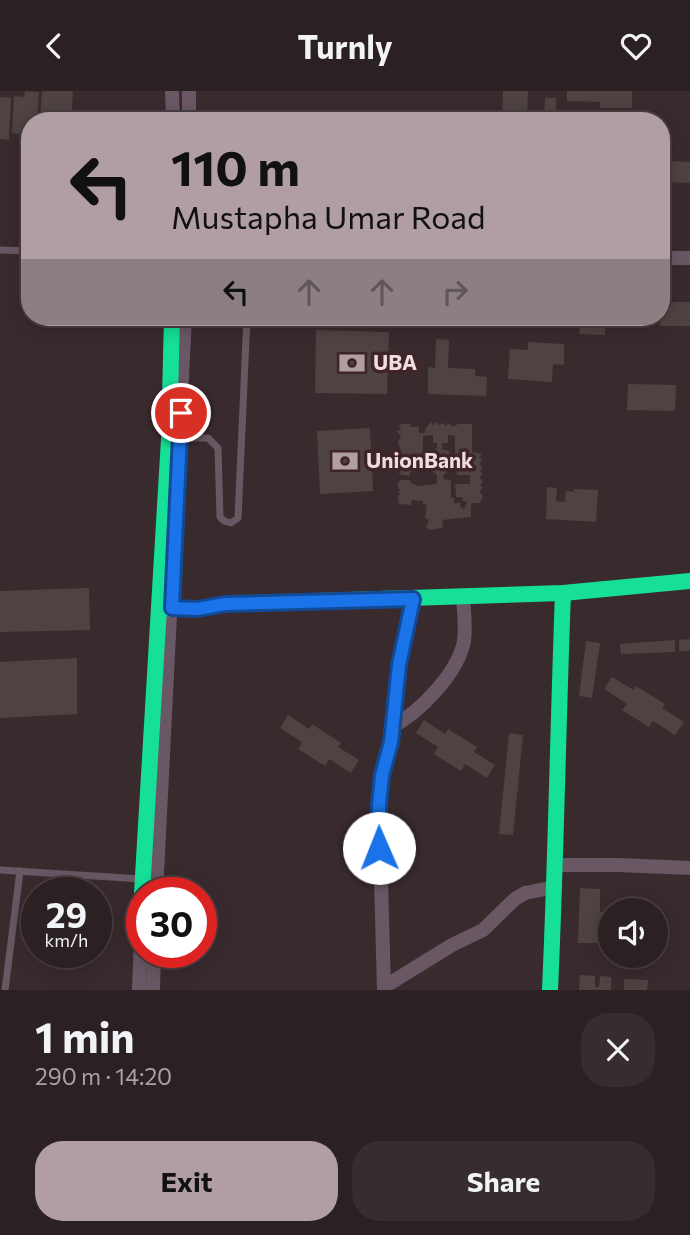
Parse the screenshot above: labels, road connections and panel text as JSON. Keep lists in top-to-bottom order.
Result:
{
  "places": {
    "bank": ["UBA", "UnionBank"]
  },
  "page": {
    "header": "Turnly",
    "turn": ["110 m", "Mustapha Umar Road"],
    "speed": "29 km/h",
    "limit": "30",
    "heading": ["1 min", "290 m · 14:20"],
    "buttons": ["Exit", "Share"]
  }
}
